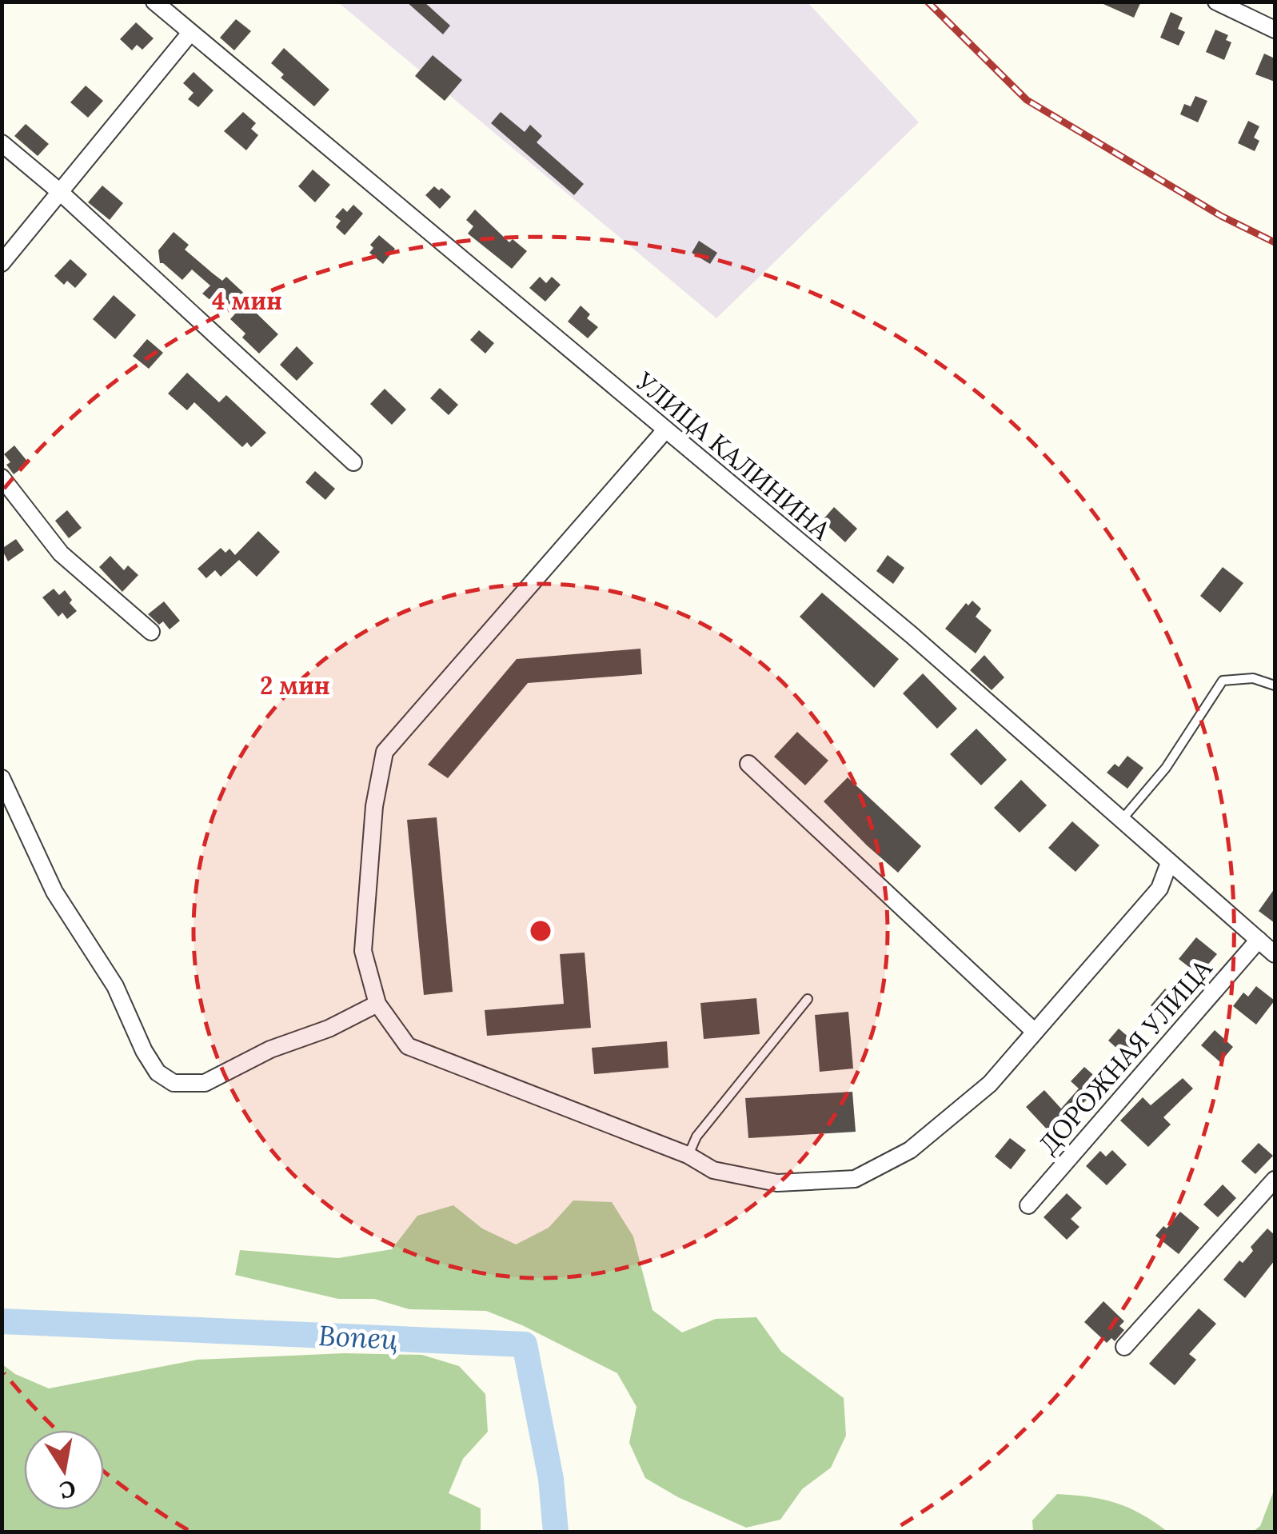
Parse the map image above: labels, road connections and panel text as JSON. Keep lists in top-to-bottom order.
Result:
{
  "streets": {
    "street": ["УЛИЦА КАЛИНИНА", "ДОРОЖНАЯ УЛИЦА"]
  },
  "crossings": [
    ["УЛИЦА КАЛИНИНА", "ДОРОЖНАЯ УЛИЦА"]
  ],
  "water": ["Вопец"],
  "north": "bottom",
  "rings": ["4 мин", "2 мин"]
}
